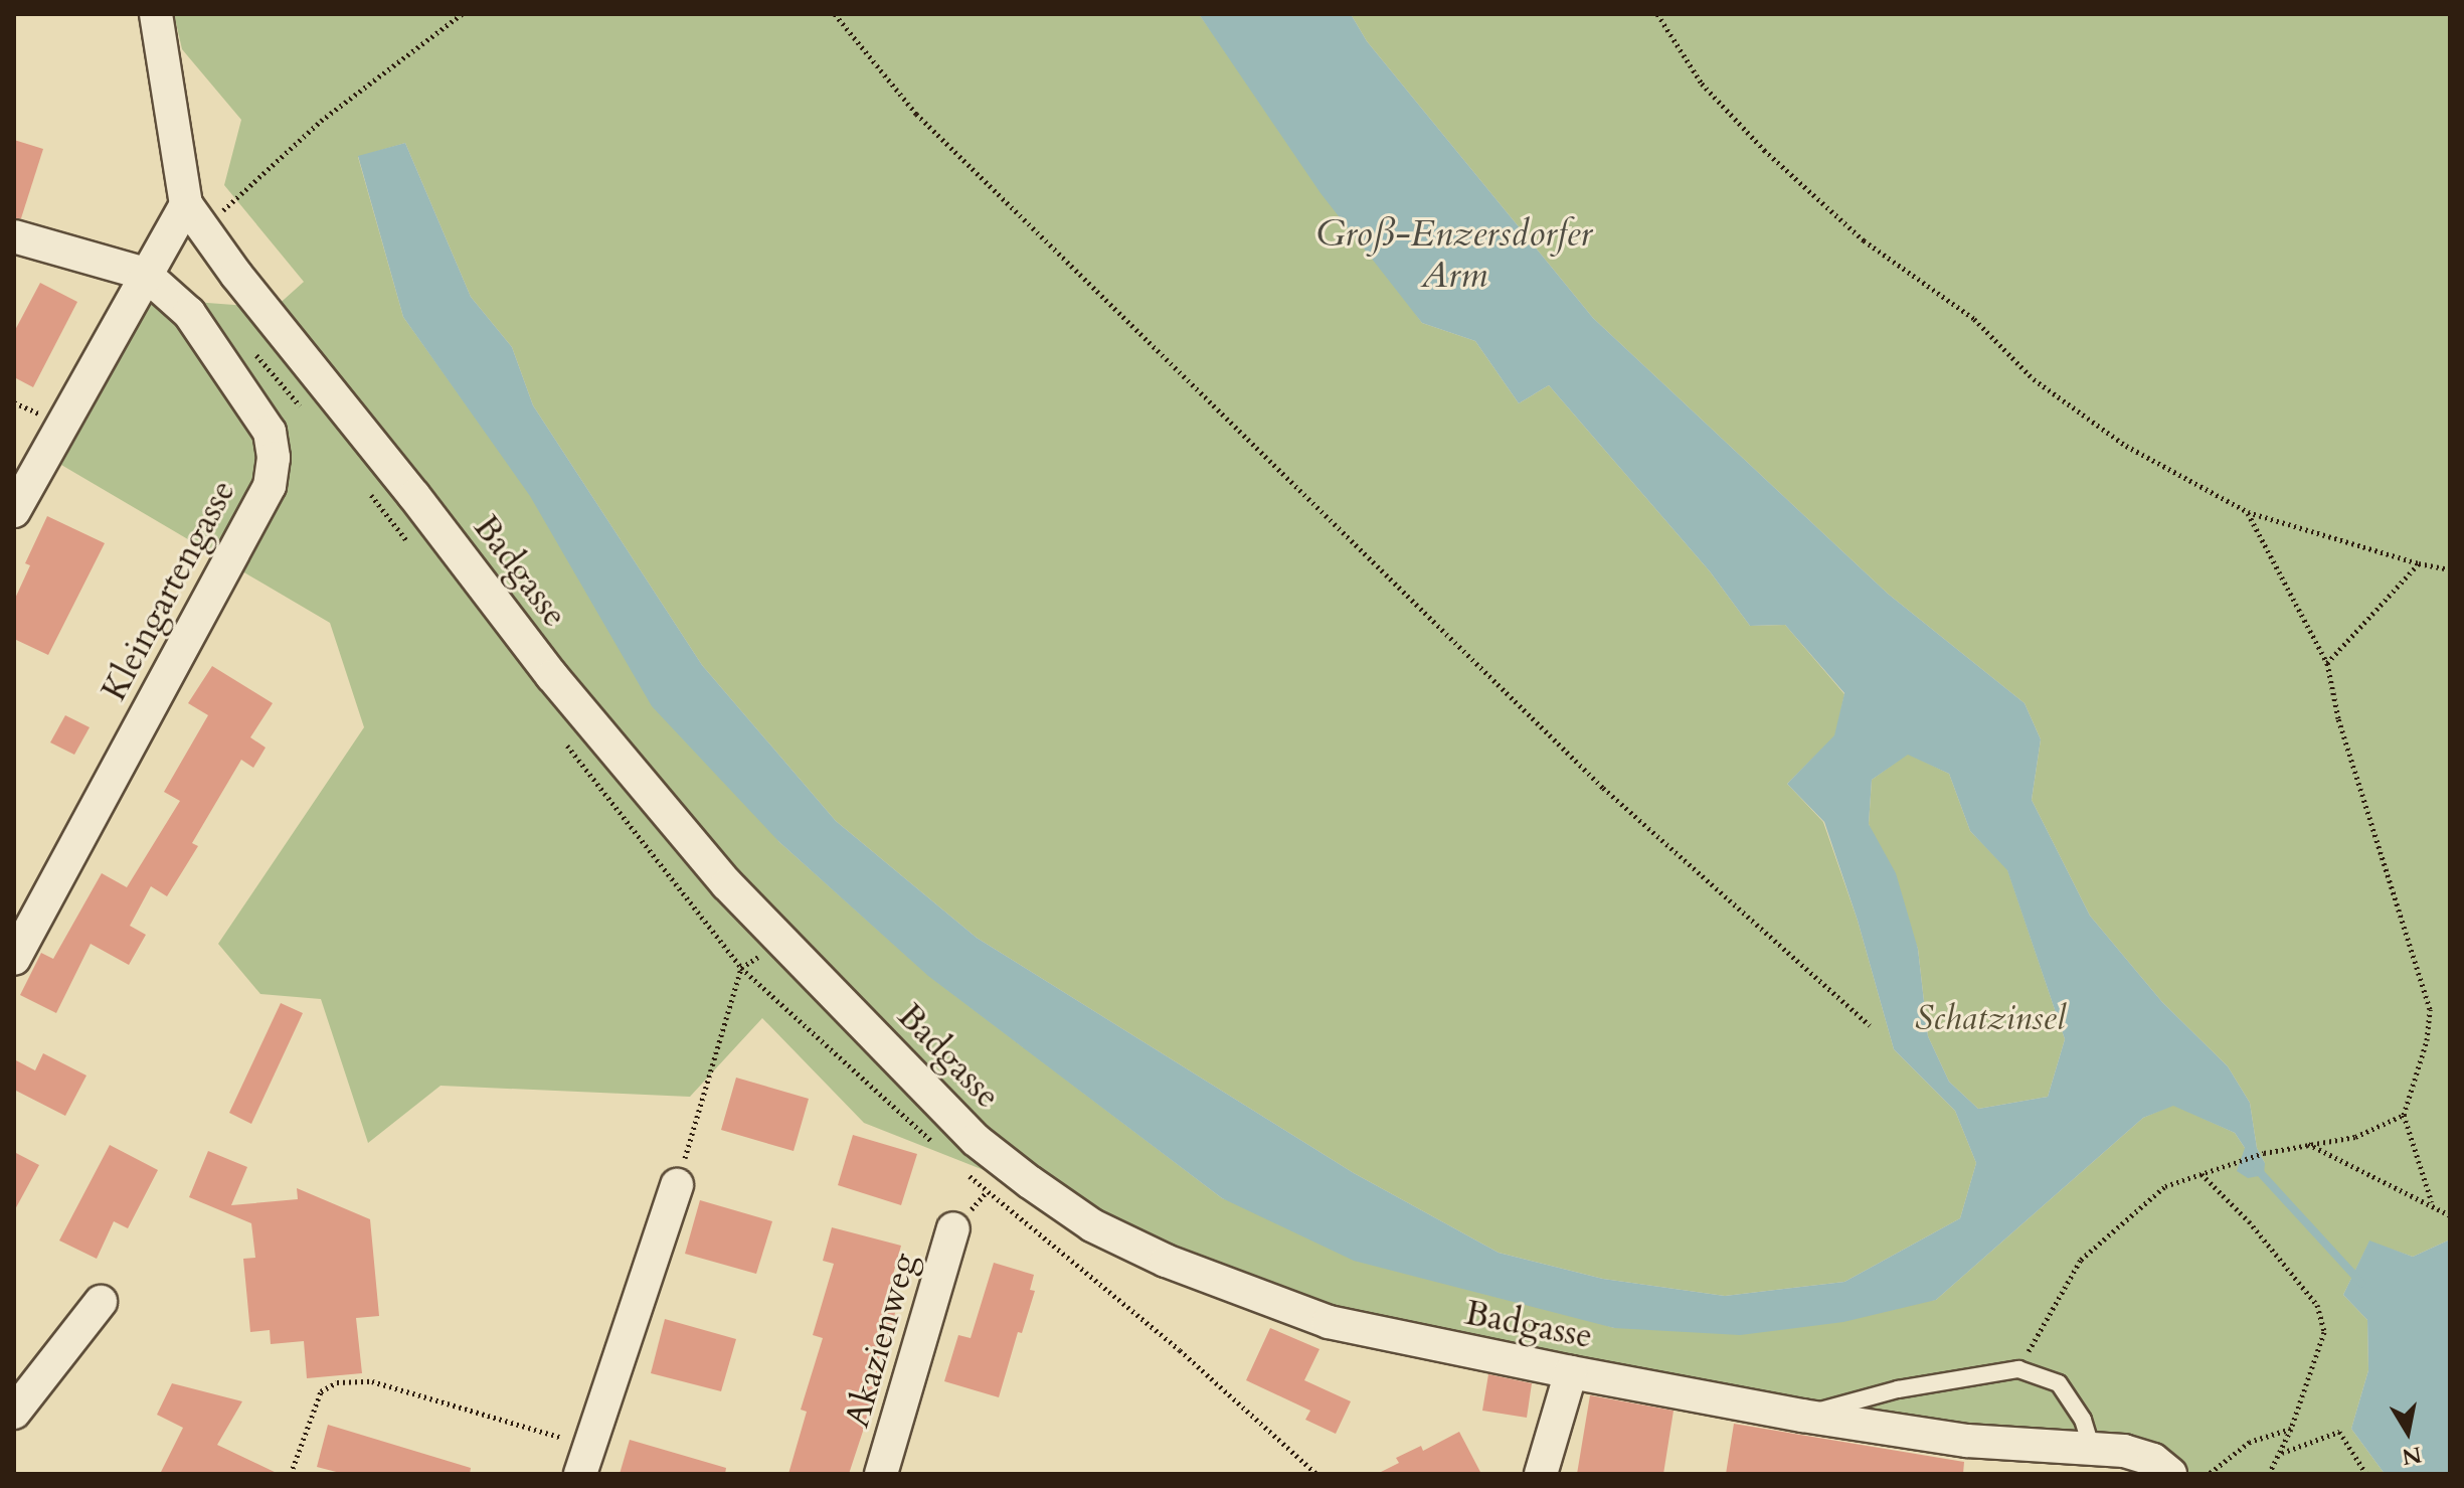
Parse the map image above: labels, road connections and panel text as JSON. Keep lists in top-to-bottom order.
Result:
{
  "streets": {
    "street": ["Badgasse", "Kleingartengasse", "Akazienweg"]
  },
  "water": ["Groß-Enzersdorfer Arm"],
  "parks": ["Schatzinsel"],
  "north": "bottom"
}
